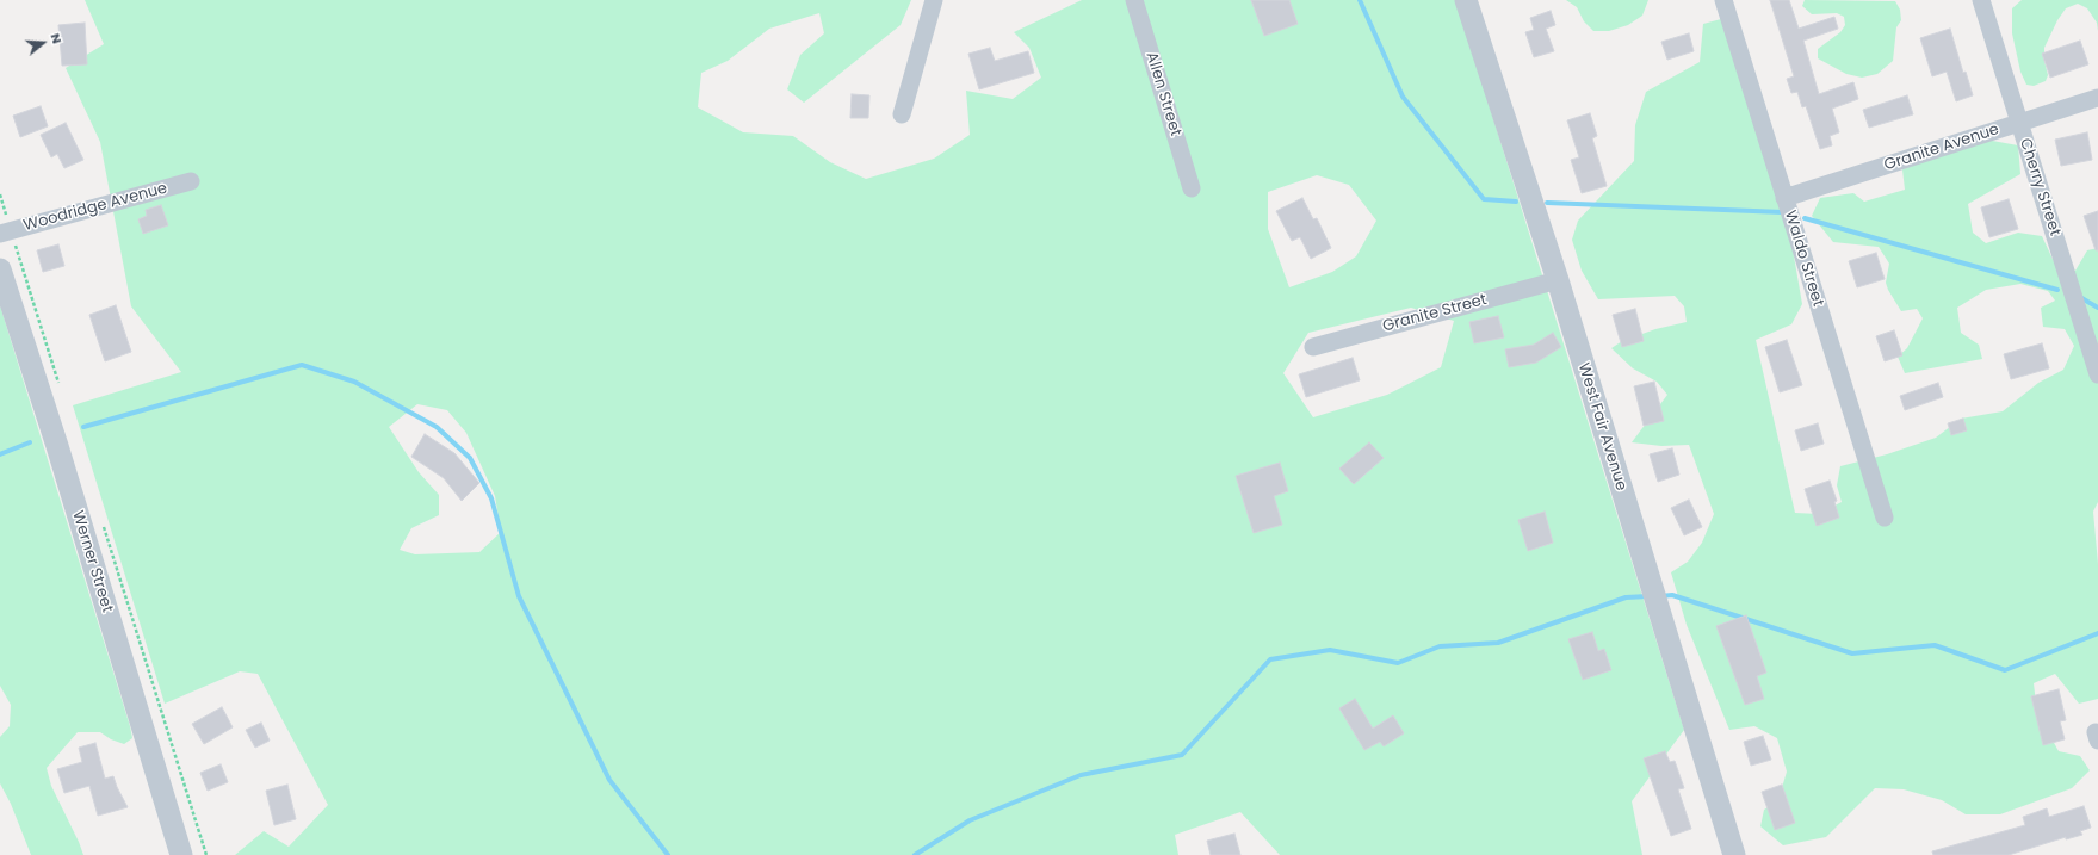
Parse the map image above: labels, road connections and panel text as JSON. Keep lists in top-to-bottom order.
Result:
{
  "streets": {
    "street": [
      "Allen Street",
      "Granite Avenue",
      "Cherry Street",
      "Woodridge Avenue",
      "Waldo Street",
      "Granite Street",
      "West Fair Avenue",
      "Werner Street"
    ]
  },
  "crossings": [
    ["Granite Avenue", "Cherry Street"],
    ["Granite Avenue", "Waldo Street"],
    ["Granite Street", "West Fair Avenue"]
  ],
  "north": "right"
}
